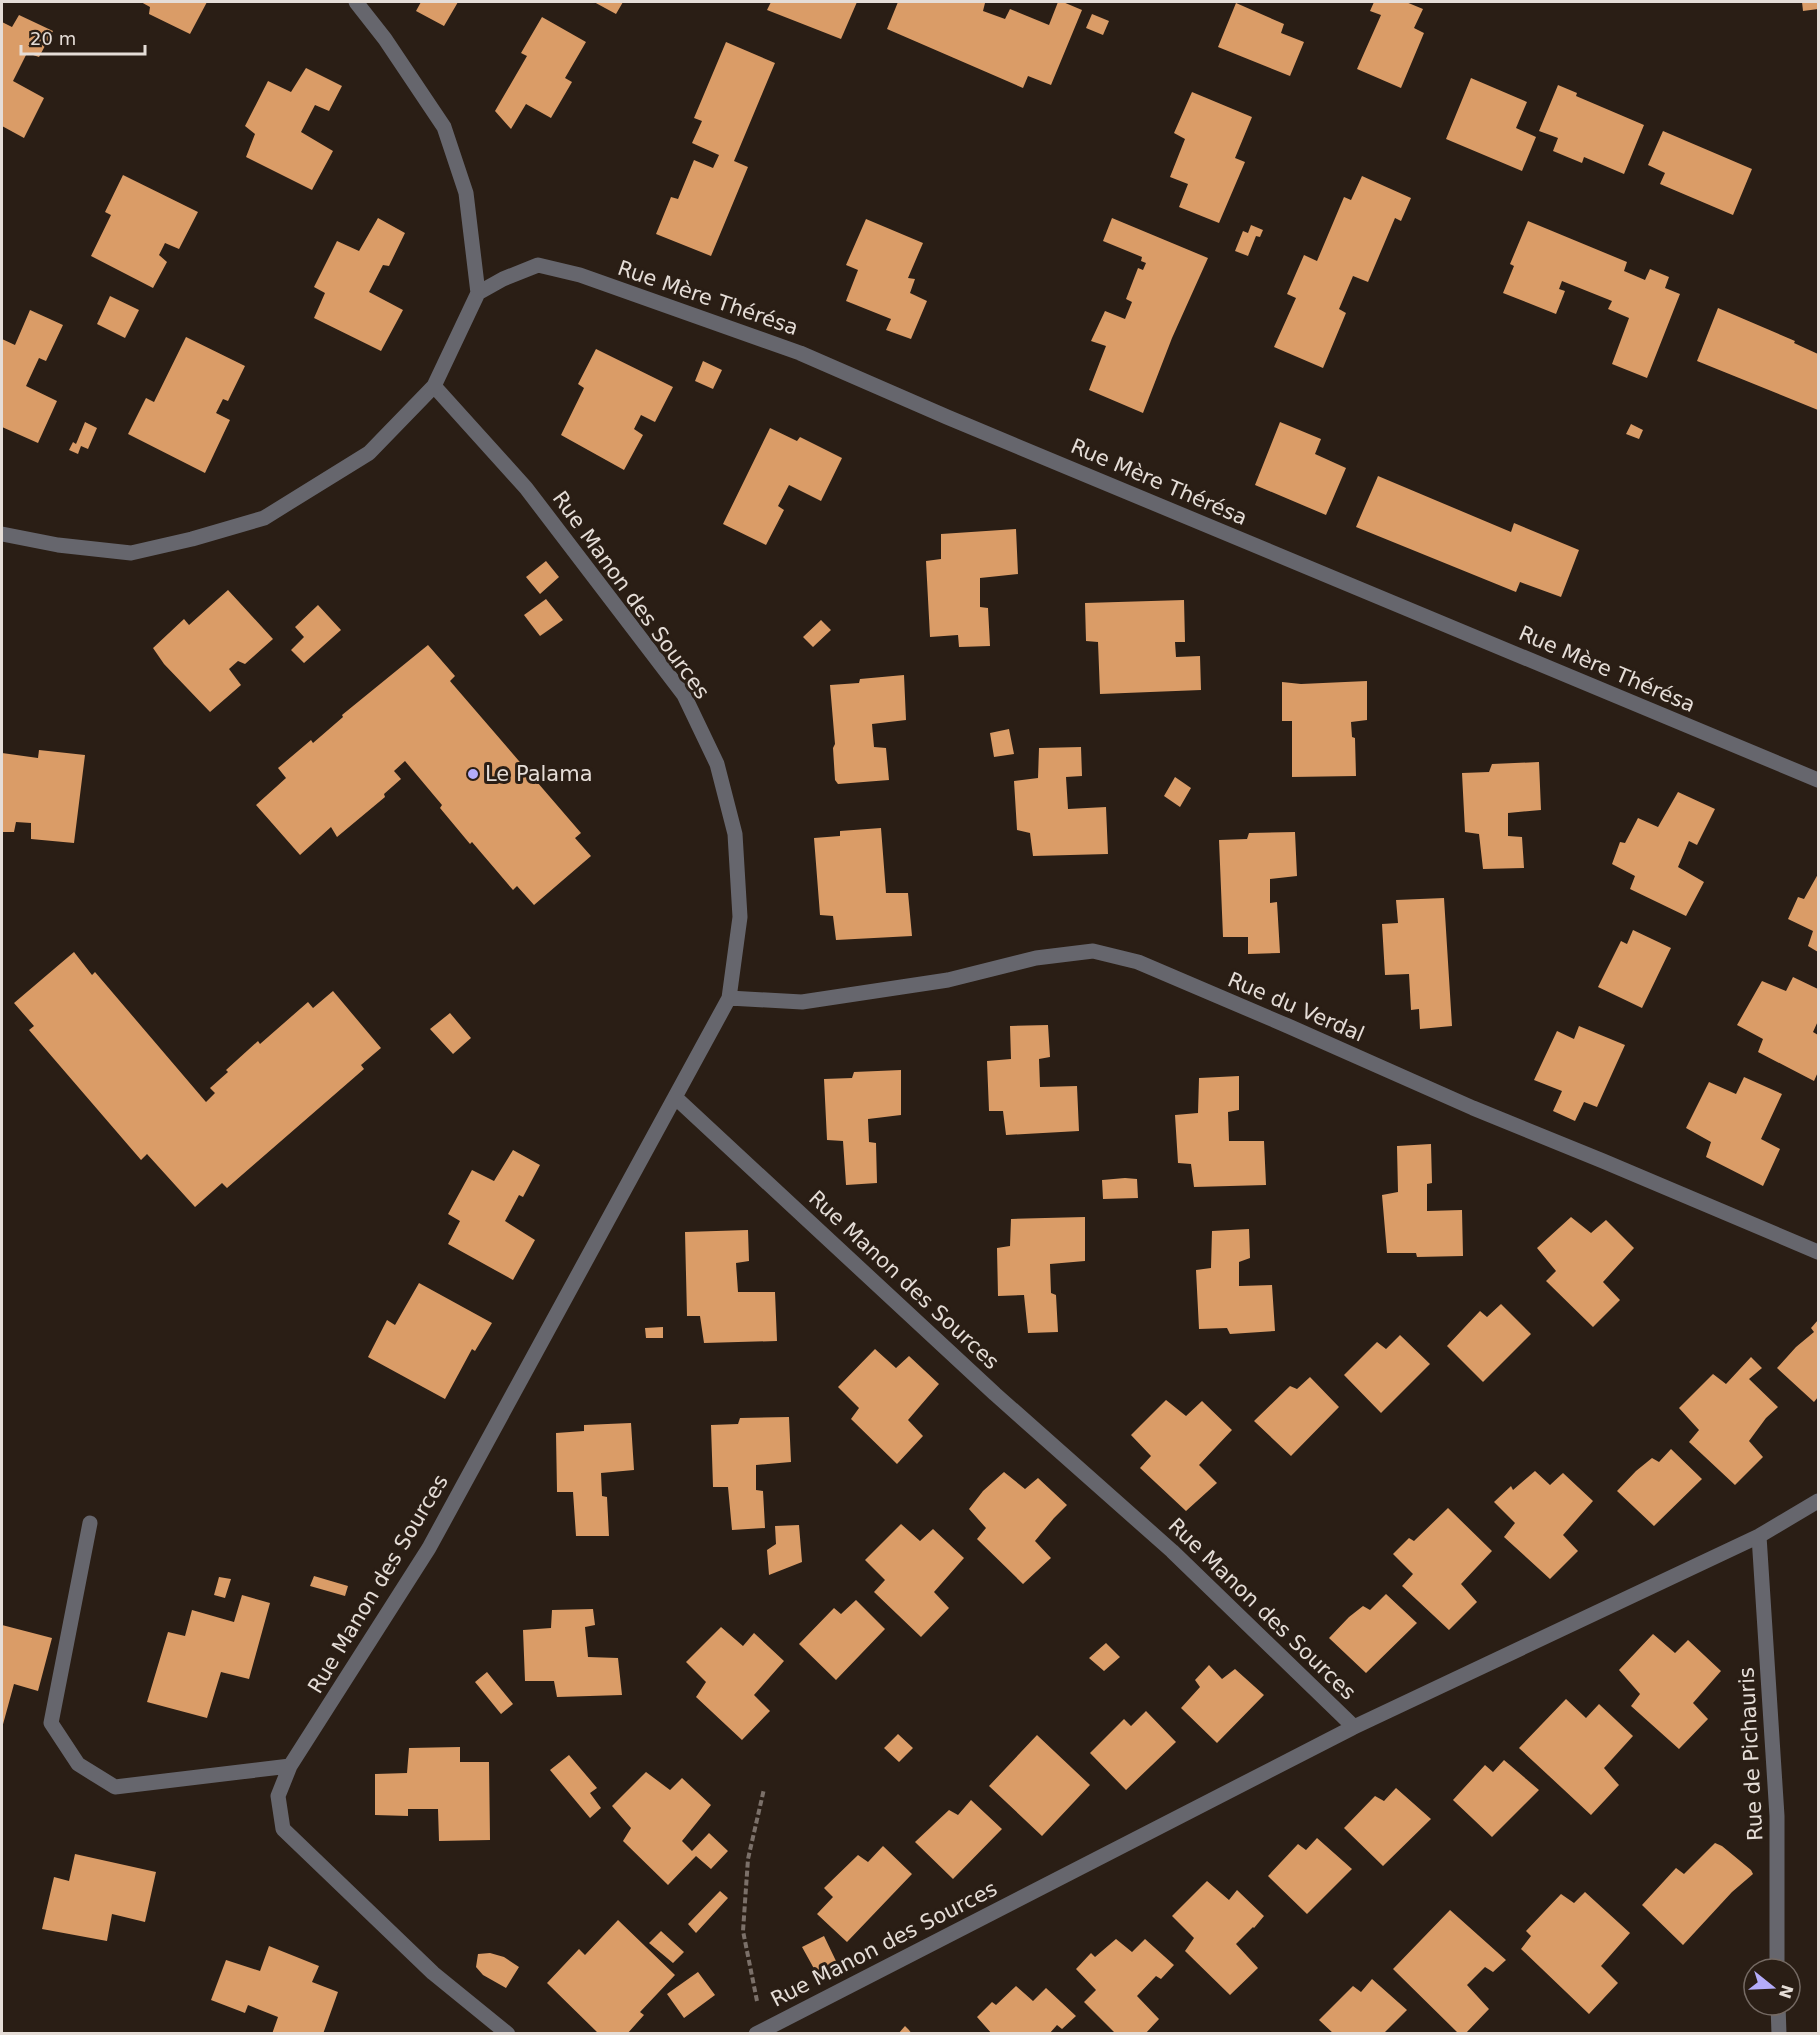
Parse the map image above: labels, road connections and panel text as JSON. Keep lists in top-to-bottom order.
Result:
{
  "streets": {
    "street": [
      "Rue Mère Thérésa",
      "Rue Manon des Sources",
      "Rue du Verdal",
      "Rue de Pichauris"
    ]
  },
  "crossings": [
    ["Rue Manon des Sources", "Rue du Verdal"]
  ],
  "places": ["Le Palama"],
  "scale_bar": "20 m",
  "north": "right"
}
